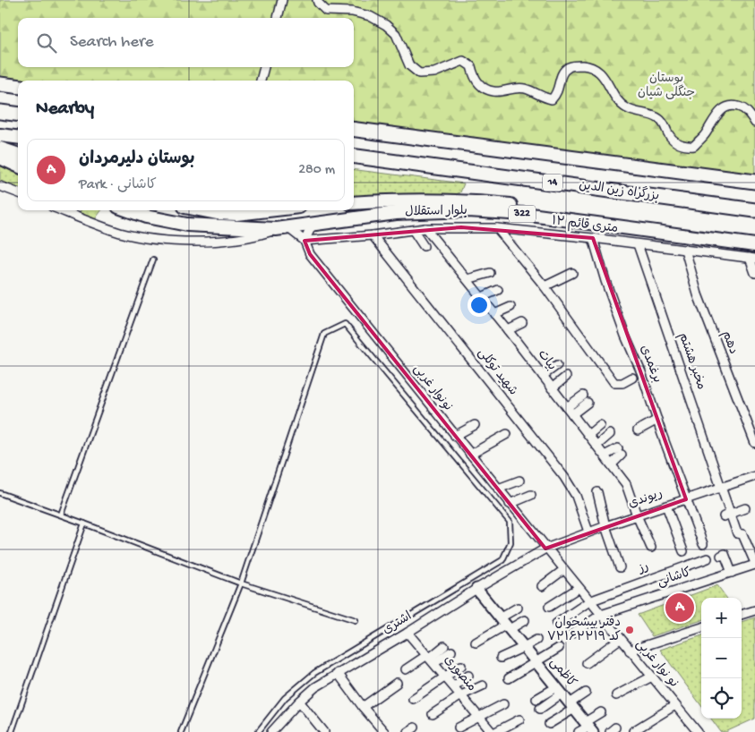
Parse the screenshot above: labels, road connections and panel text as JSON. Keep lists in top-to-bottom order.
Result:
{
  "streets": {
    "highway": ["14", "بزرگراه زین الدین"],
    "main road": ["بلوار استقلال", "322"],
    "street": [
      "۱۲ متری قائم",
      "دهم",
      "بیات",
      "مخبر هشتم",
      "برغمدی",
      "شهید توکلی",
      "نونوار غربی",
      "ریوندی",
      "رز",
      "کاشانی",
      "اشتری",
      "نو نوار غربی",
      "کاظمی",
      "منصوری"
    ]
  },
  "crossings": [
    ["۱۲ متری قائم", "دهم"],
    ["۱۲ متری قائم", "بیات"],
    ["۱۲ متری قائم", "مخبر هشتم"],
    ["۱۲ متری قائم", "برغمدی"],
    ["۱۲ متری قائم", "شهید توکلی"],
    ["۱۲ متری قائم", "نونوار غربی"],
    ["بیات", "ریوندی"],
    ["مخبر هشتم", "ریوندی"],
    ["مخبر هشتم", "کاشانی"],
    ["برغمدی", "ریوندی"],
    ["شهید توکلی", "ریوندی"],
    ["نونوار غربی", "ریوندی"],
    ["نونوار غربی", "اشتری"],
    ["نونوار غربی", "نو نوار غربی"],
    ["ریوندی", "اشتری"],
    ["ریوندی", "نو نوار غربی"],
    ["رز", "نو نوار غربی"],
    ["کاشانی", "نو نوار غربی"],
    ["اشتری", "نو نوار غربی"],
    ["اشتری", "کاظمی"],
    ["اشتری", "منصوری"]
  ],
  "parks": ["بوستان جنگلی شیان"],
  "places": ["دفتر پیشخوان کد ۷۲۱۶۲۲۱۹"],
  "page": {
    "search": "Search here",
    "heading": "Nearby",
    "list": [
      {
        "mark": "A",
        "name": "بوستان دلیرمردان",
        "note": "Park · کاشانی",
        "value": "280 m"
      }
    ],
    "pins": "A",
    "map_buttons": ["+", "−"]
  }
}
